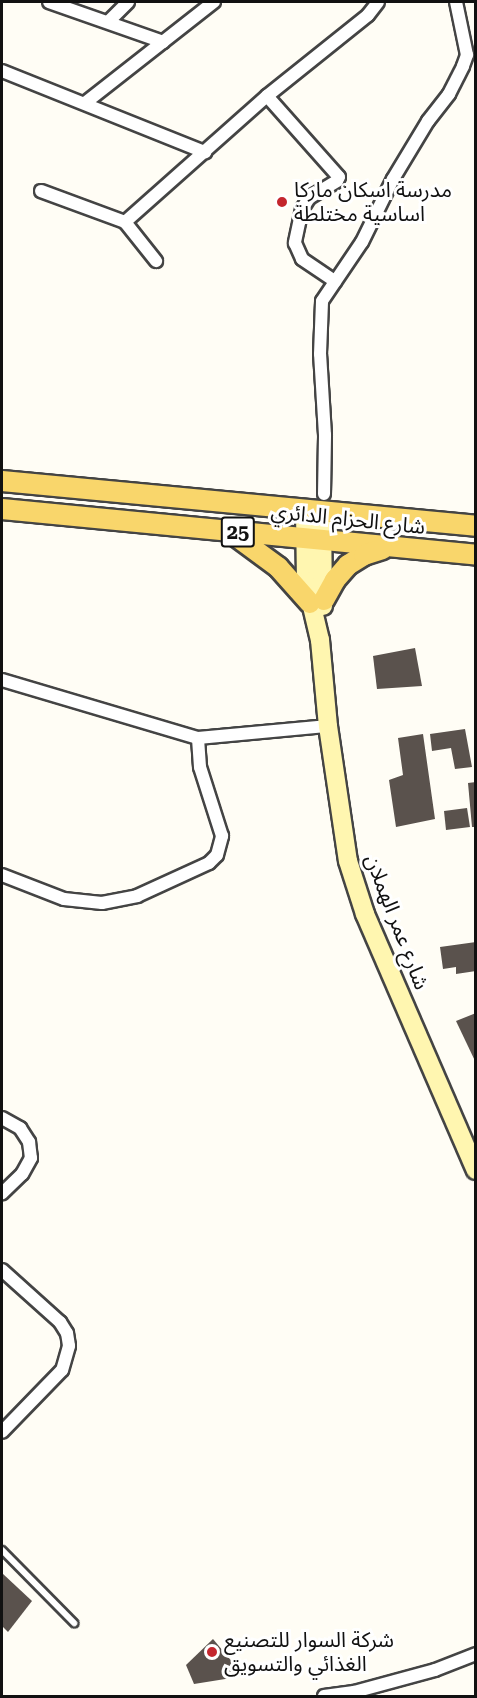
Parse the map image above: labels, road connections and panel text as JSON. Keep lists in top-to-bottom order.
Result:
{
  "streets": {
    "main road": ["شارع الحزام الدائري", "25"],
    "street": ["شارع عمر الهملان"]
  },
  "crossings": [
    ["شارع الحزام الدائري", "شارع عمر الهملان"]
  ],
  "places": ["مدرسة اسكان ماركا اساسية مختلطة", "شركة السوار للتصنيع الغذائي والتسويق"]
}
